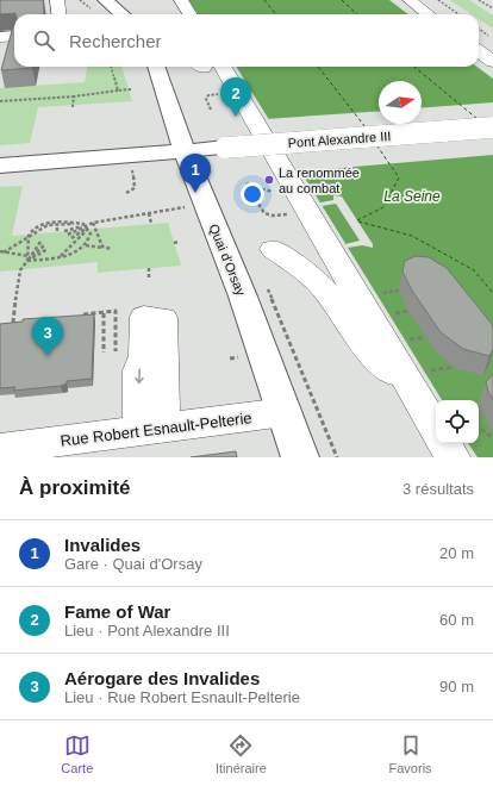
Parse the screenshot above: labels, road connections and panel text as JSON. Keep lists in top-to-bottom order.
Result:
{
  "streets": {
    "main road": ["Pont Alexandre III", "Quai d'Orsay"],
    "street": ["Rue Robert Esnault-Pelterie"]
  },
  "crossings": [
    ["Pont Alexandre III", "Quai d'Orsay"],
    ["Quai d'Orsay", "Rue Robert Esnault-Pelterie"]
  ],
  "water": ["La Seine"],
  "places": ["La renommée au combat"],
  "north": "right",
  "page": {
    "search": "Rechercher",
    "pins": ["2", "1", "3"],
    "heading": ["À proximité", "3 résultats"],
    "list": [
      {
        "mark": "1",
        "name": "Invalides",
        "note": "Gare · Quai d'Orsay",
        "value": "20 m"
      },
      {
        "mark": "2",
        "name": "Fame of War",
        "note": "Lieu · Pont Alexandre III",
        "value": "60 m"
      },
      {
        "mark": "3",
        "name": "Aérogare des Invalides",
        "note": "Lieu · Rue Robert Esnault-Pelterie",
        "value": "90 m"
      }
    ],
    "nav": ["Carte", "Itinéraire", "Favoris"]
  }
}
